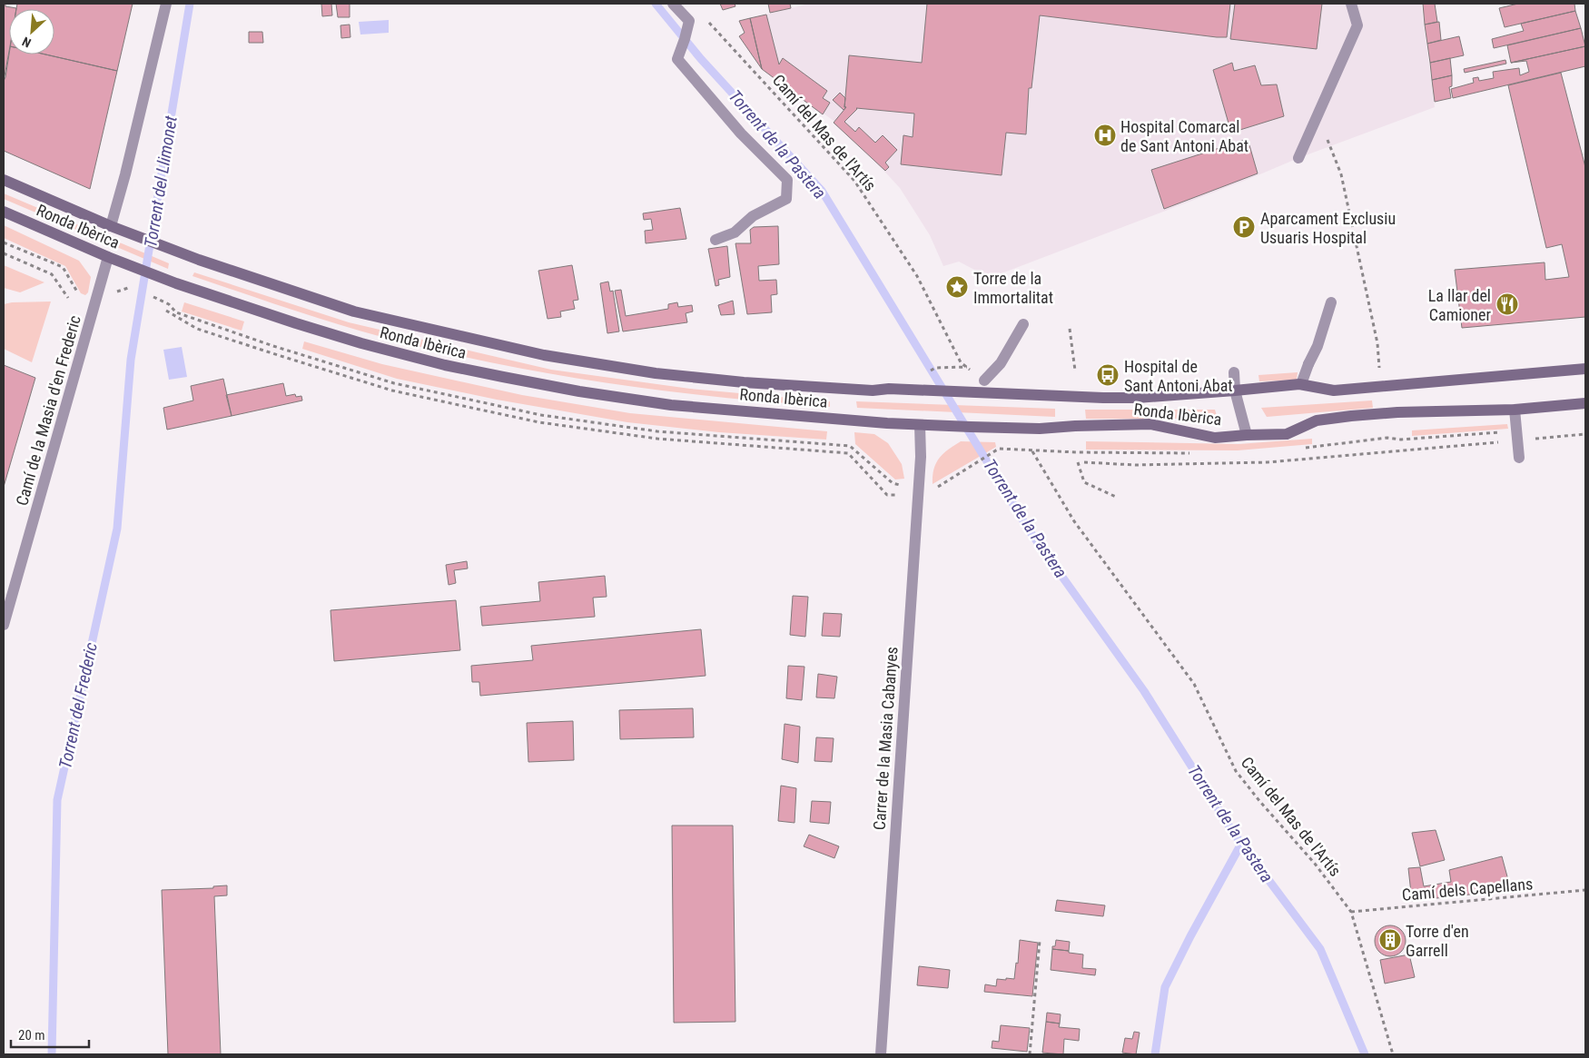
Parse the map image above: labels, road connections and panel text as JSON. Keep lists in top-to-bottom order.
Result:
{
  "streets": {
    "street": ["Ronda Ibèrica", "Camí de la Masia d'en Frederic", "Carrer de la Masia Cabanyes"],
    "path": ["Camí del Mas de l'Artís", "Camí dels Capellans"]
  },
  "crossings": [
    ["Camí del Mas de l'Artís", "Camí dels Capellans"],
    ["Ronda Ibèrica", "Camí de la Masia d'en Frederic"],
    ["Ronda Ibèrica", "Carrer de la Masia Cabanyes"]
  ],
  "water": ["Torrent de la Pastera", "Torrent del Llimonet", "Torrent del Frederic"],
  "places": {
    "hospital": ["Hospital Comarcal de Sant Antoni Abat"],
    "parking": ["Aparcament Exclusiu Usuaris Hospital"],
    "place": ["Torre de la Immortalitat"],
    "restaurant": ["La llar del Camioner"],
    "bus stop": ["Hospital de Sant Antoni Abat"],
    "building": ["Torre d'en Garrell"]
  },
  "scale_bar": "20 m",
  "north": "bottom left"
}
